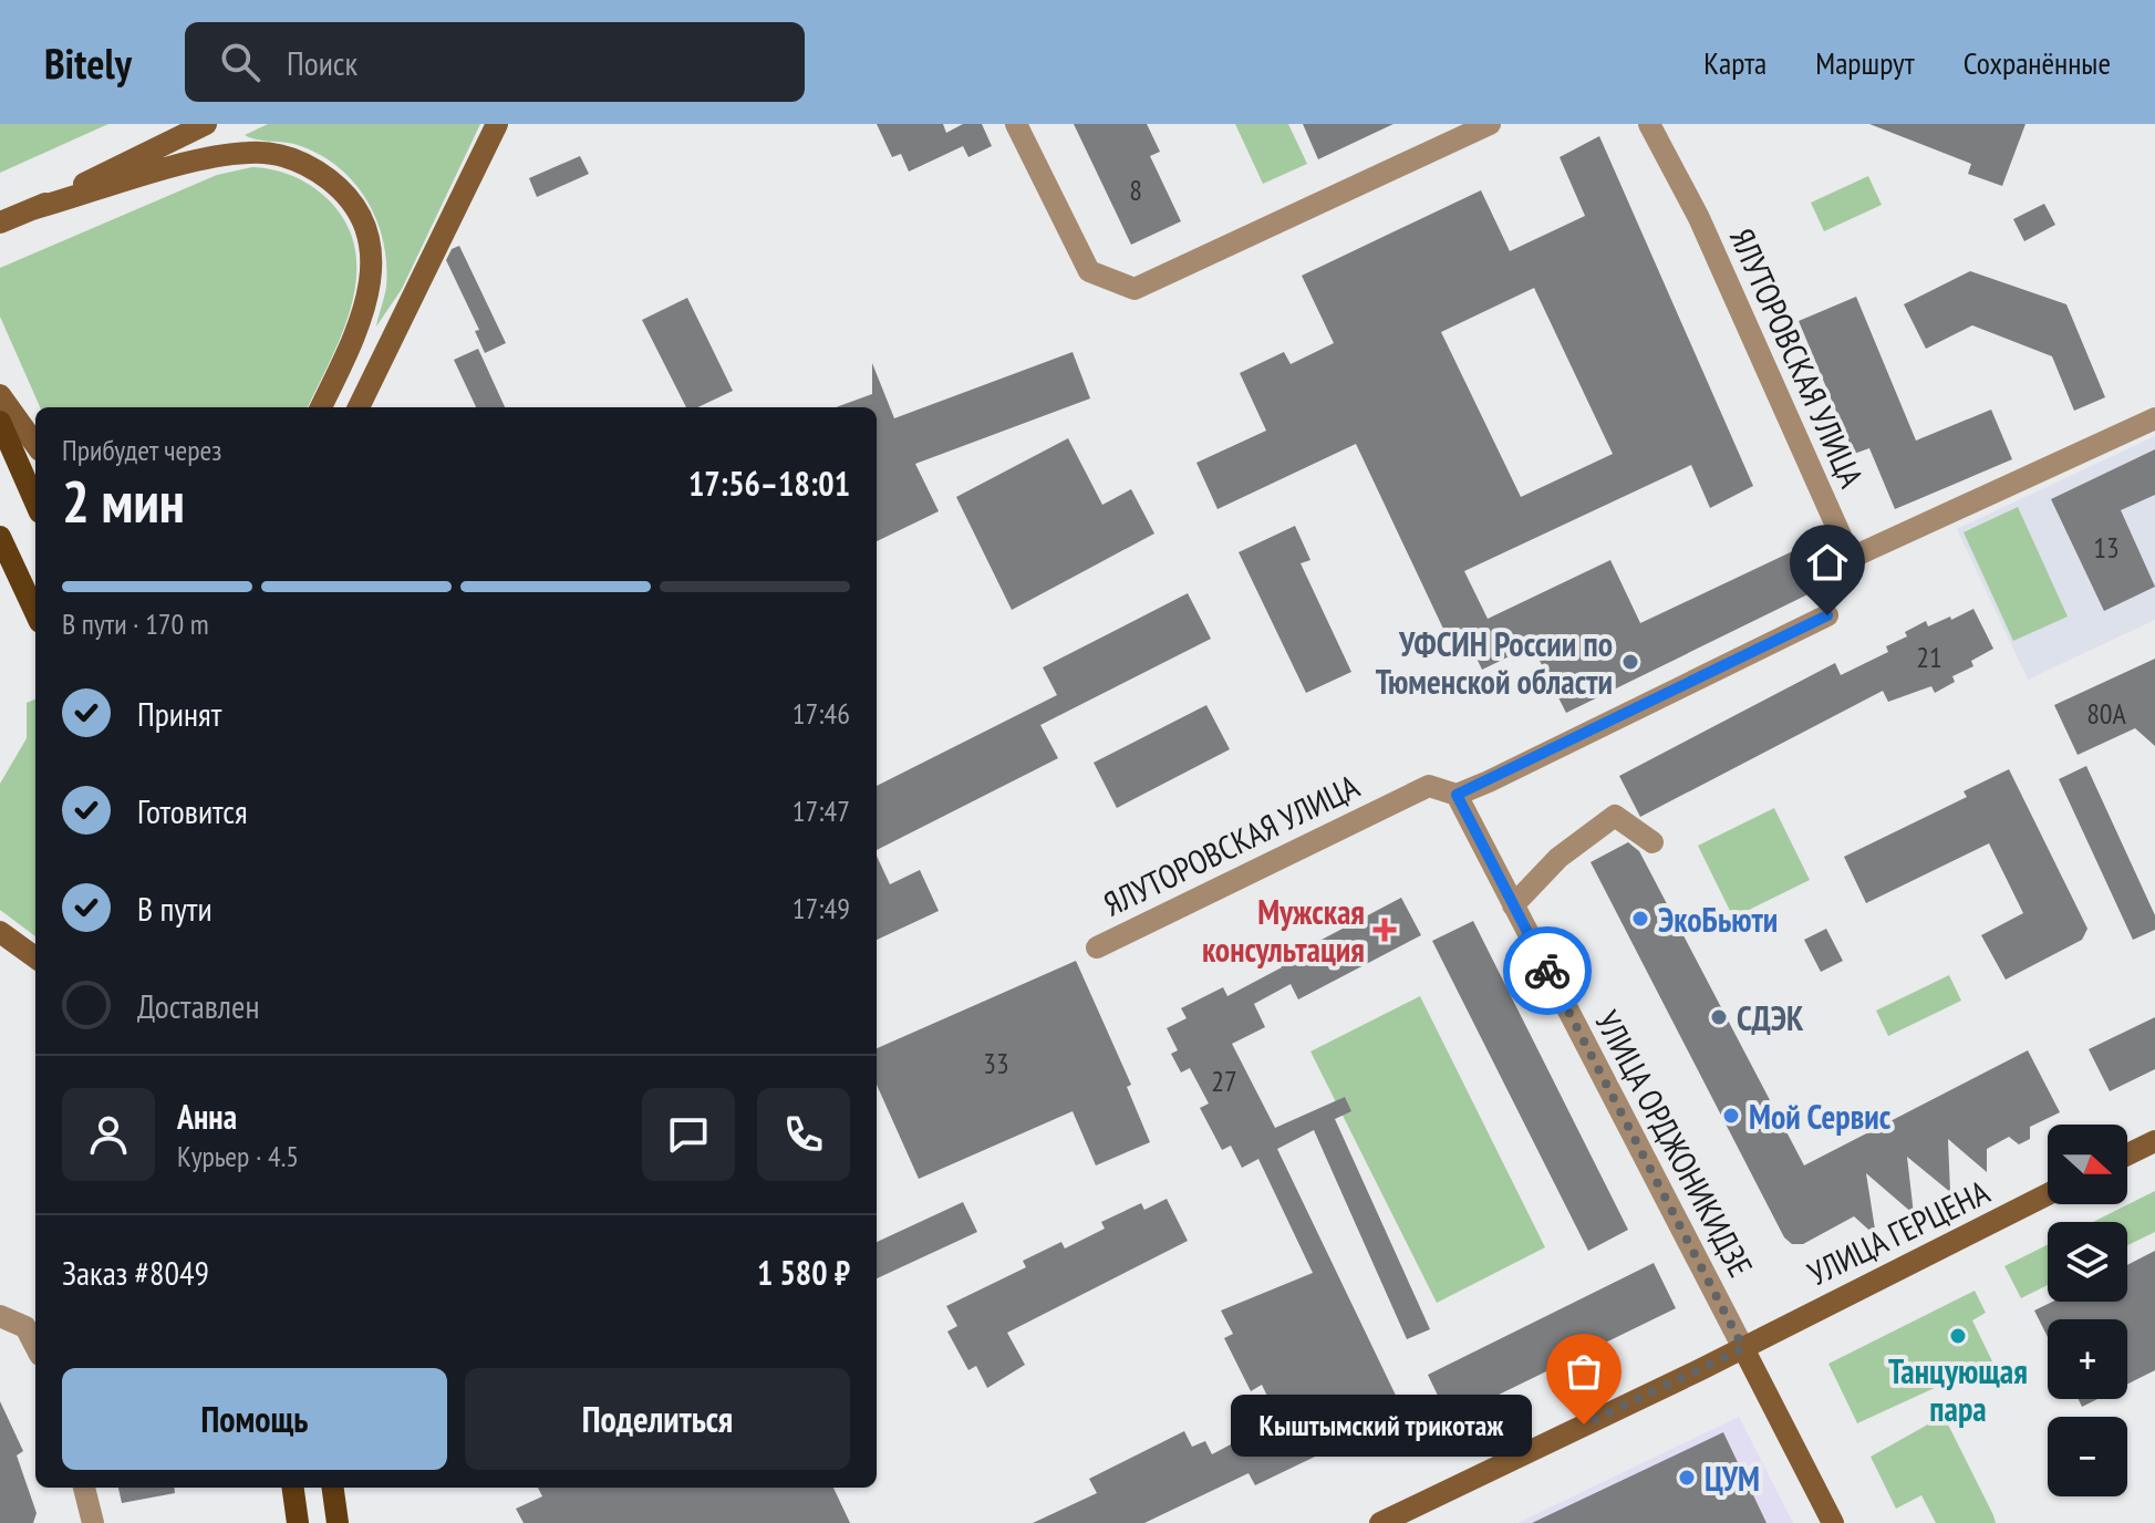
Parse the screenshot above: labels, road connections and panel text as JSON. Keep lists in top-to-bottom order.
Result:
{
  "streets": {
    "street": ["ЯЛУТОРОВСКАЯ УЛИЦА", "УЛИЦА ОРДЖОНИКИДЗЕ", "УЛИЦА ГЕРЦЕНА"]
  },
  "crossings": [
    ["ЯЛУТОРОВСКАЯ УЛИЦА", "УЛИЦА ОРДЖОНИКИДЗЕ"],
    ["УЛИЦА ОРДЖОНИКИДЗЕ", "УЛИЦА ГЕРЦЕНА"]
  ],
  "places": {
    "other": [
      "УФСИН России по Тюменской области",
      "ЭкоБьюти",
      "СДЭК",
      "Мой Сервис",
      "Танцующая пара",
      "Кыштымский трикотаж",
      "ЦУМ"
    ],
    "health": ["Мужская консультация"]
  },
  "house_numbers": [
    "8",
    "13",
    "21",
    "80А",
    "33",
    "27"
  ],
  "north": "right",
  "page": {
    "header": "Bitely",
    "search": "Поиск",
    "nav": ["Карта", "Маршрут", "Сохранённые"],
    "heading": ["2 мин", "Прибудет через", "17:56–18:01"],
    "panel": [
      "Анна",
      "Курьер · 4.5",
      "Заказ #8049",
      "1 580 ₽"
    ],
    "bar": "В пути · 170 m",
    "list": [
      ["Принят", "17:46"],
      ["Готовится", "17:47"],
      ["В пути", "17:49"],
      "Доставлен"
    ],
    "map_buttons": ["+", "−"],
    "buttons": ["Помощь", "Поделиться"],
    "bubble": "Кыштымский трикотаж"
  }
}
